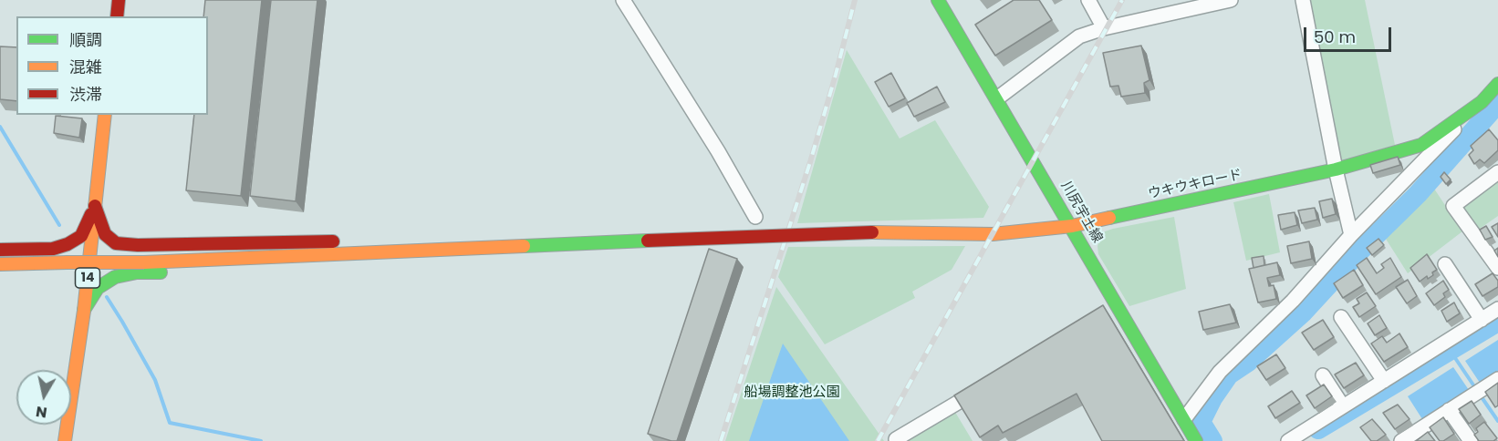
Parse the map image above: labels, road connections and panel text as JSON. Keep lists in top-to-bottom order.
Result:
{
  "streets": {
    "street": ["ウキウキロード", "川尻宇土線", "14"]
  },
  "crossings": [
    ["ウキウキロード", "川尻宇土線"]
  ],
  "parks": ["船場調整池公園"],
  "legend": ["順調", "混雑", "渋滞"],
  "scale_bar": "50 m",
  "north": "bottom"
}
